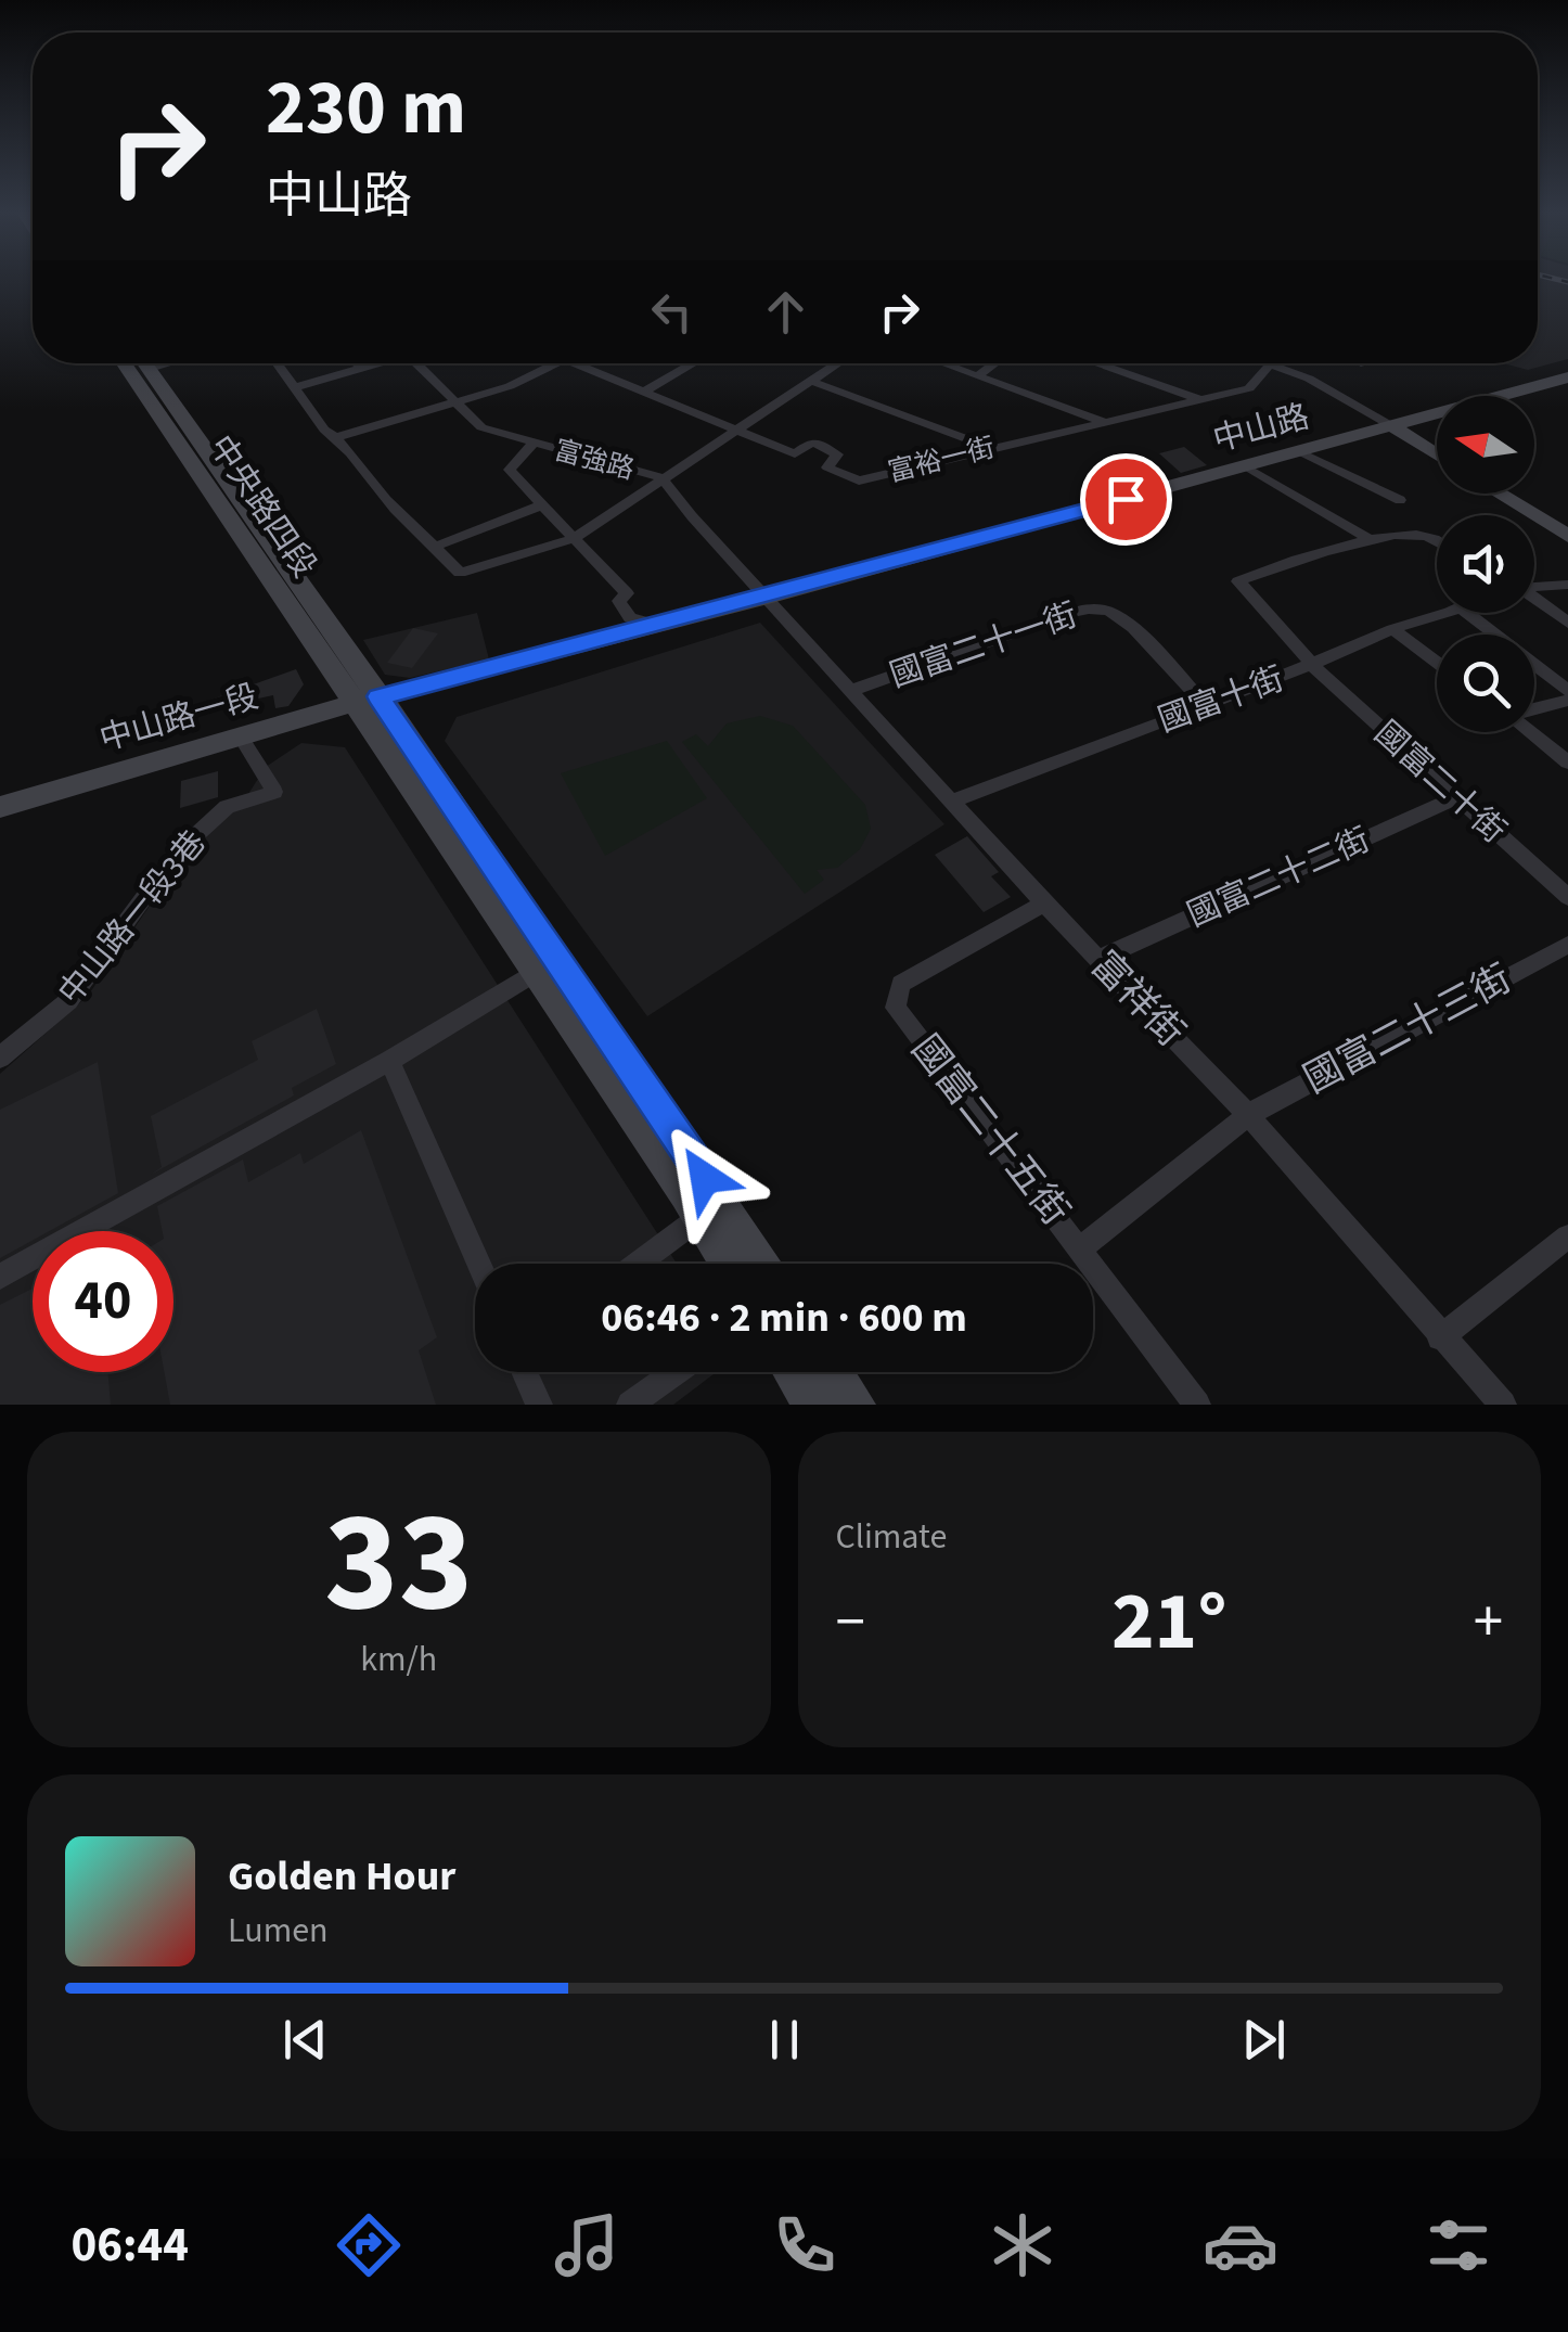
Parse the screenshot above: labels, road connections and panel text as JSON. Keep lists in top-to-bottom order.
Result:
{
  "streets": {
    "street": [
      "中山路",
      "富強路",
      "富裕一街",
      "中央路四段",
      "國富二十一街",
      "國富十街",
      "中山路一段",
      "國富二十街",
      "國富二十二街",
      "中山路一段3巷",
      "富祥街",
      "國富二十三街",
      "國富二十五街"
    ]
  },
  "crossings": [
    ["中山路", "富強路"],
    ["中山路", "中央路四段"],
    ["中山路", "中山路一段"],
    ["中山路", "富祥街"],
    ["富強路", "富祥街"],
    ["中央路四段", "中山路一段"],
    ["國富二十一街", "國富十街"],
    ["國富二十一街", "富祥街"],
    ["國富十街", "國富二十街"],
    ["國富十街", "富祥街"],
    ["中山路一段", "中山路一段3巷"],
    ["國富二十街", "國富二十二街"],
    ["國富二十二街", "富祥街"],
    ["富祥街", "國富二十三街"],
    ["富祥街", "國富二十五街"],
    ["國富二十三街", "國富二十五街"]
  ],
  "north": "left",
  "page": {
    "turn": ["230 m", "中山路"],
    "limit": "40",
    "trip": "06:46 · 2 min · 600 m",
    "tile": [
      ["33", "km/h"],
      "Climate"
    ],
    "heat": ["−", "21°", "+"],
    "song": ["Golden Hour", "Lumen"],
    "tabs": "06:44"
  }
}
